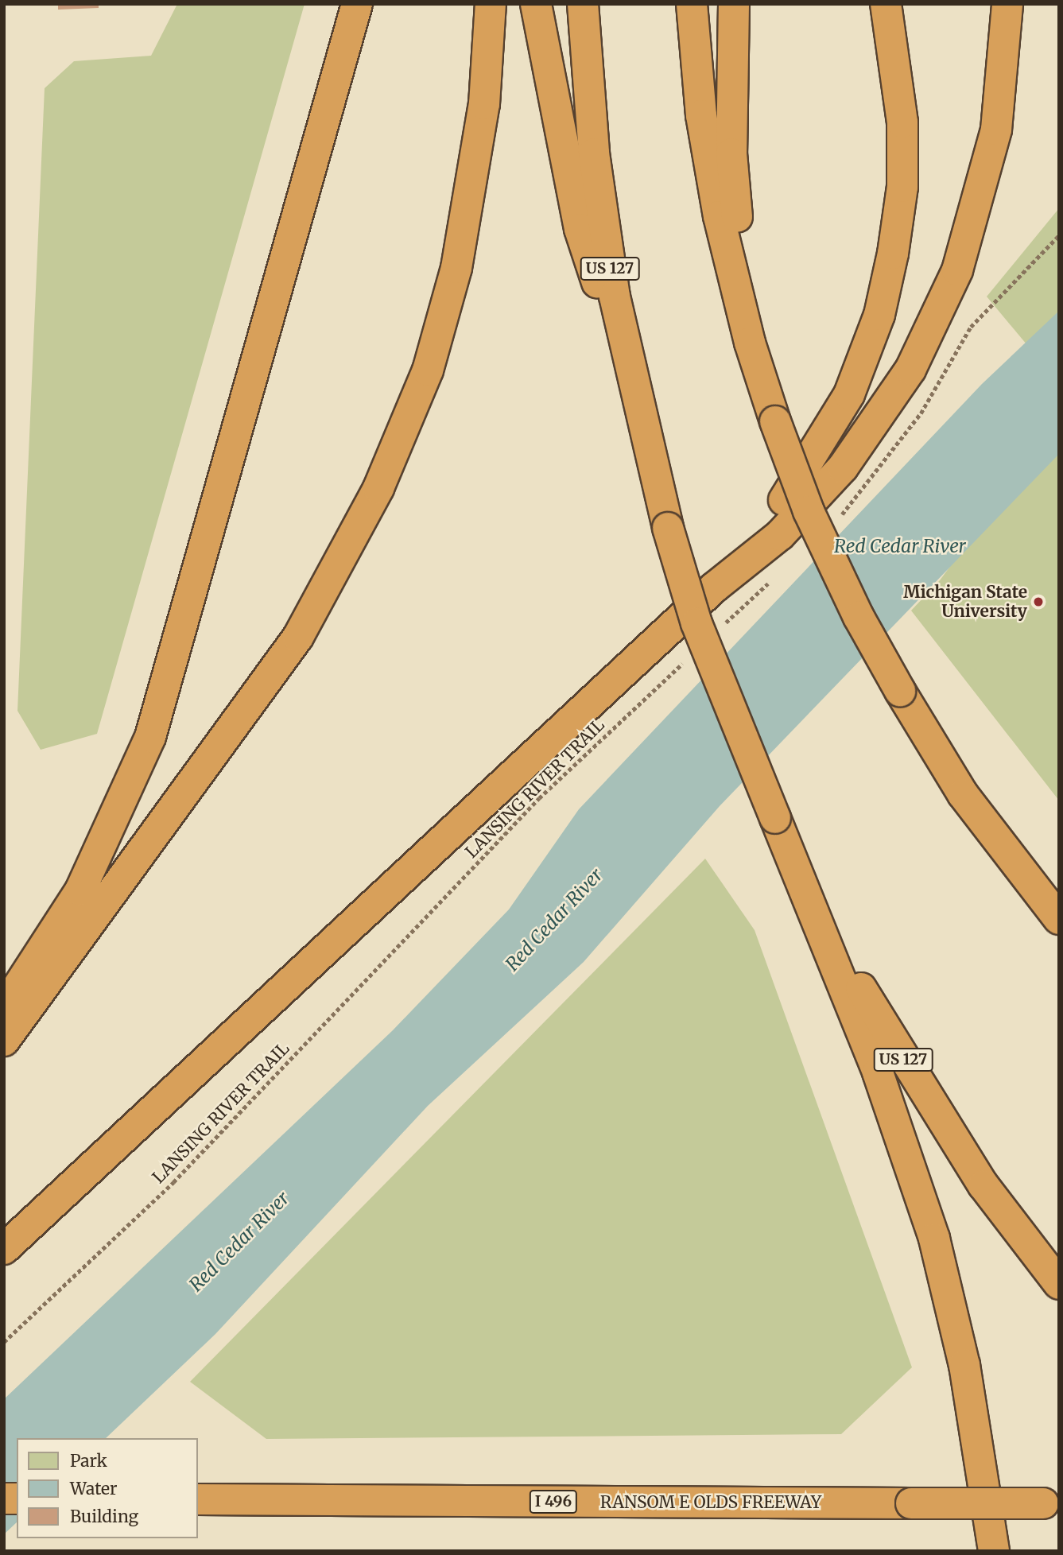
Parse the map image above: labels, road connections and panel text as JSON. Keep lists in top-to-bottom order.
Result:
{
  "streets": {
    "highway": ["US 127", "I 496", "RANSOM E OLDS FREEWAY"],
    "path": ["LANSING RIVER TRAIL"]
  },
  "water": ["Red Cedar River"],
  "places": ["Michigan State University"],
  "legend": ["Park", "Water", "Building"]
}
